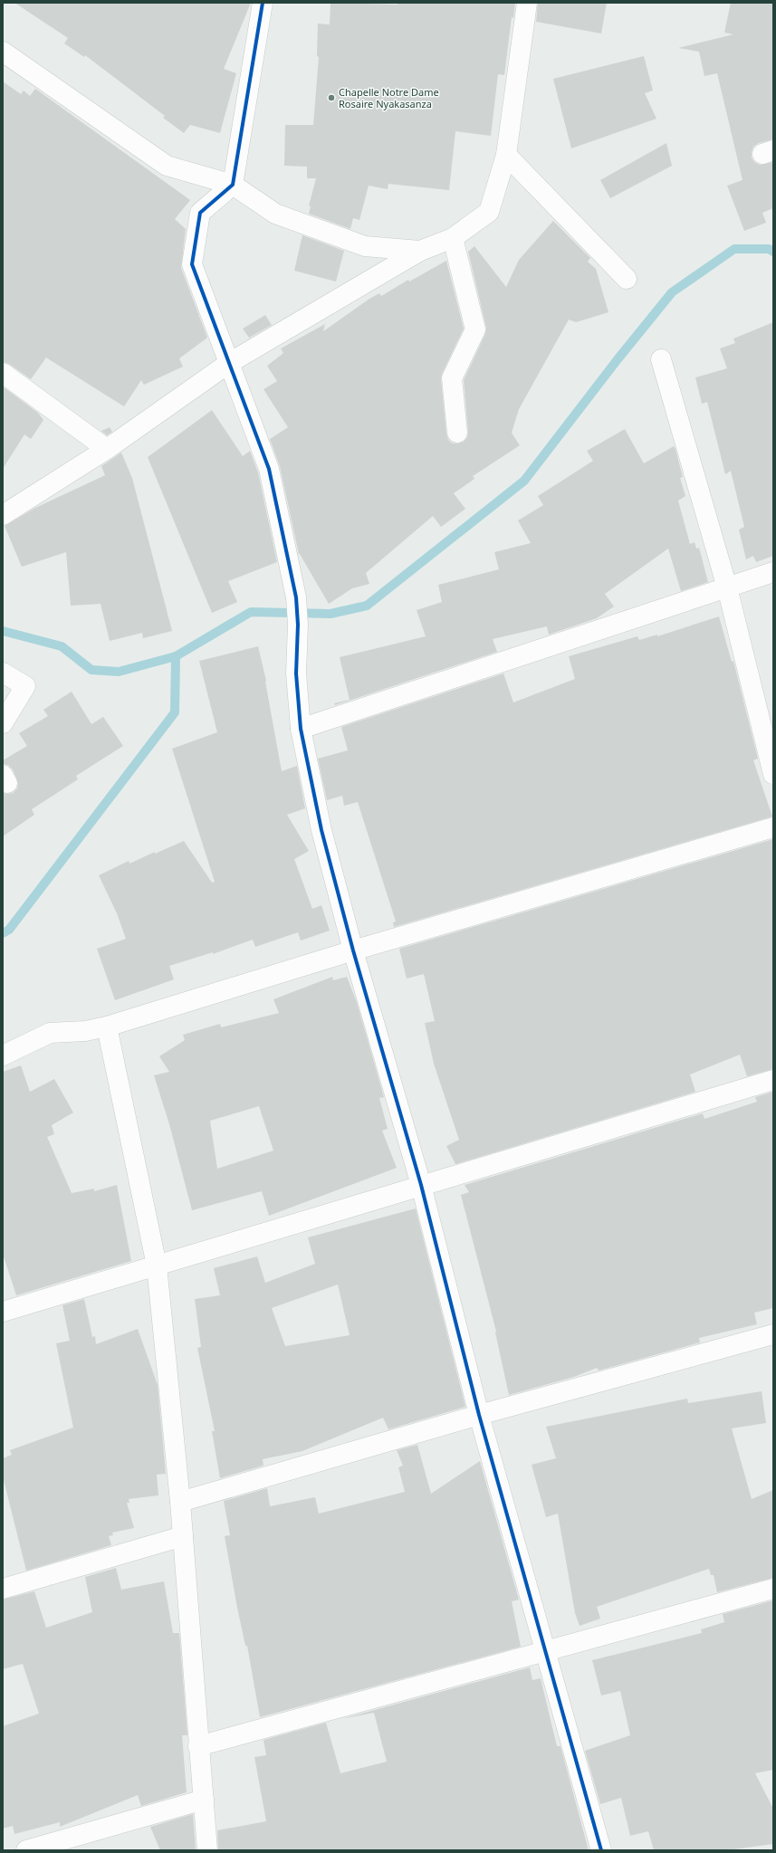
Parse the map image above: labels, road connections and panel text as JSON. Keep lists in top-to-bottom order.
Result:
{
  "places": ["Chapelle Notre Dame Rosaire Nyakasanza"]
}
